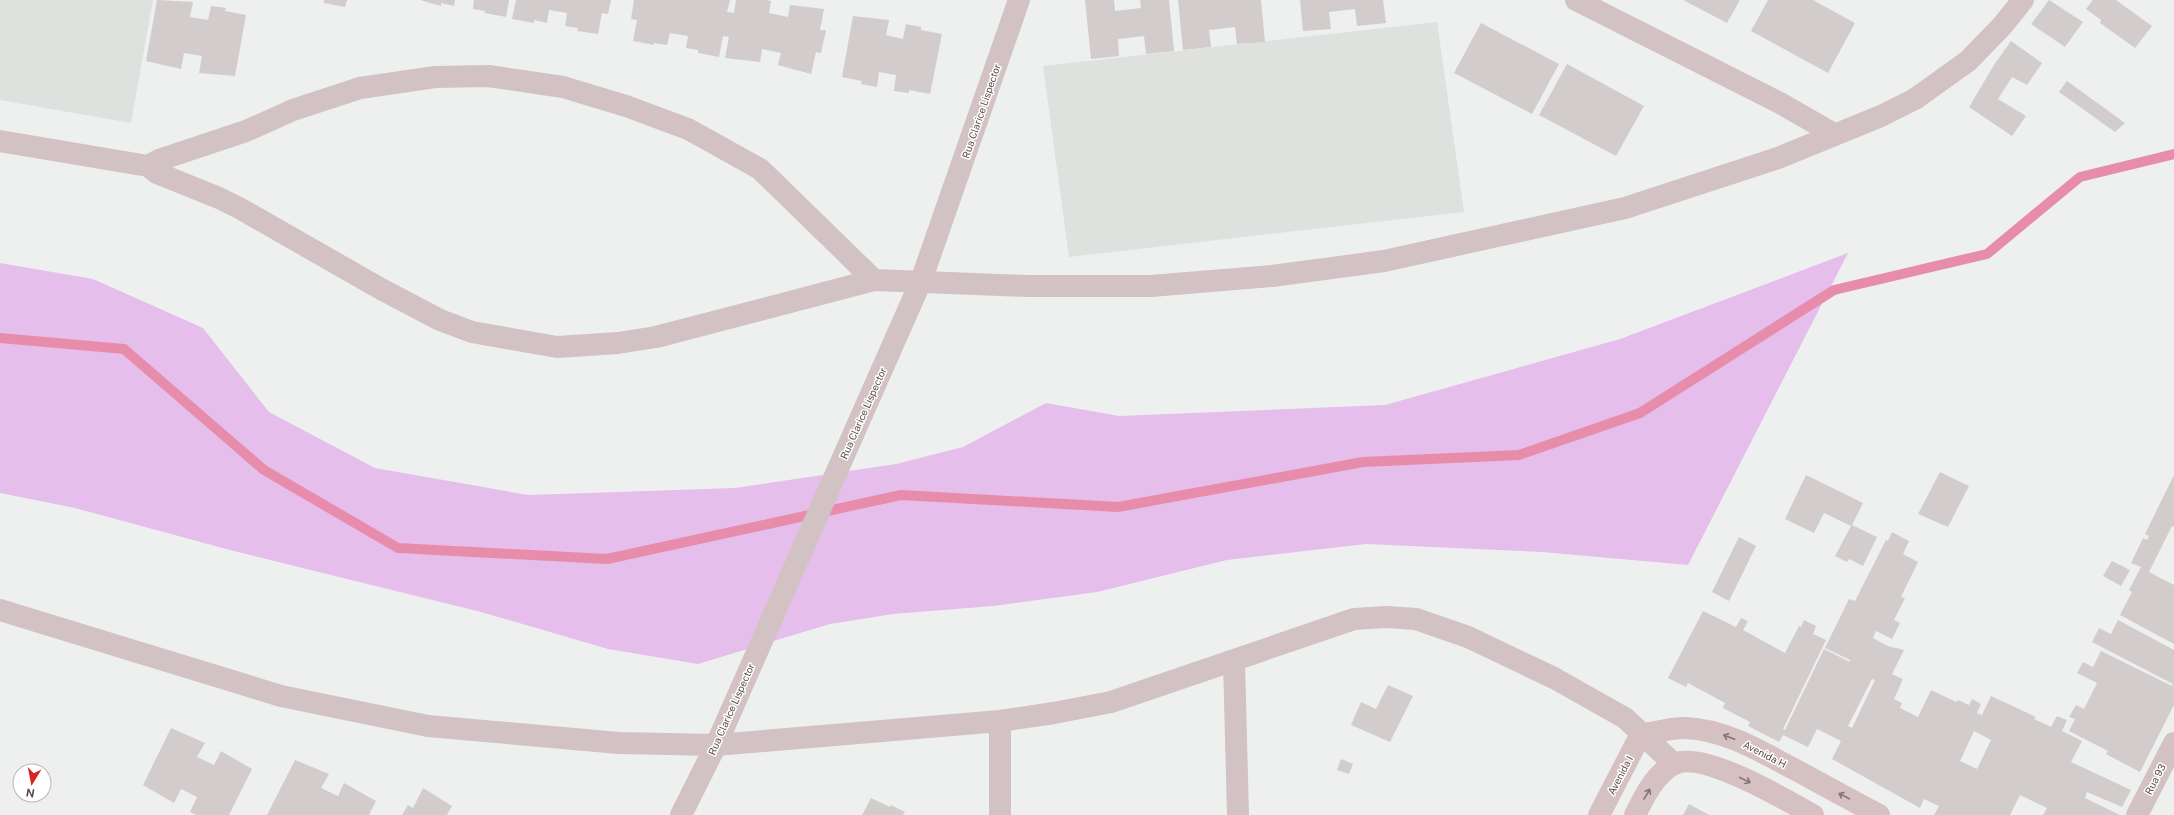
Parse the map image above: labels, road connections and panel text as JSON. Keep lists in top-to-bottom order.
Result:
{
  "streets": {
    "street": [
      "Rua Clarice Lispector",
      "Avenida H",
      "Avenida I",
      "Rua 93"
    ]
  },
  "crossings": [
    ["Avenida H", "Avenida I"]
  ],
  "north": "bottom"
}
